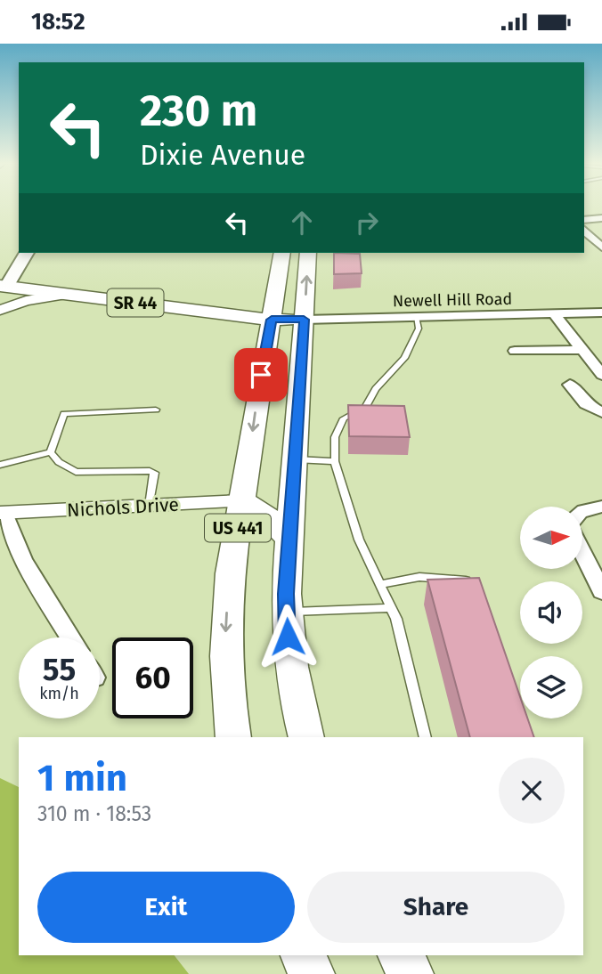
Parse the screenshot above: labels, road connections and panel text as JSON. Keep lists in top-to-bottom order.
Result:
{
  "streets": {
    "main road": ["SR 44", "US 441"],
    "street": ["Newell Hill Road", "Nichols Drive"]
  },
  "crossings": [
    ["Newell Hill Road", "SR 44"],
    ["Newell Hill Road", "US 441"],
    ["SR 44", "US 441"],
    ["Nichols Drive", "US 441"]
  ],
  "north": "right",
  "page": {
    "status": "18:52",
    "turn": ["230 m", "Dixie Avenue"],
    "speed": "55 km/h",
    "limit": "60",
    "heading": ["1 min", "310 m · 18:53"],
    "buttons": ["Exit", "Share"]
  }
}
